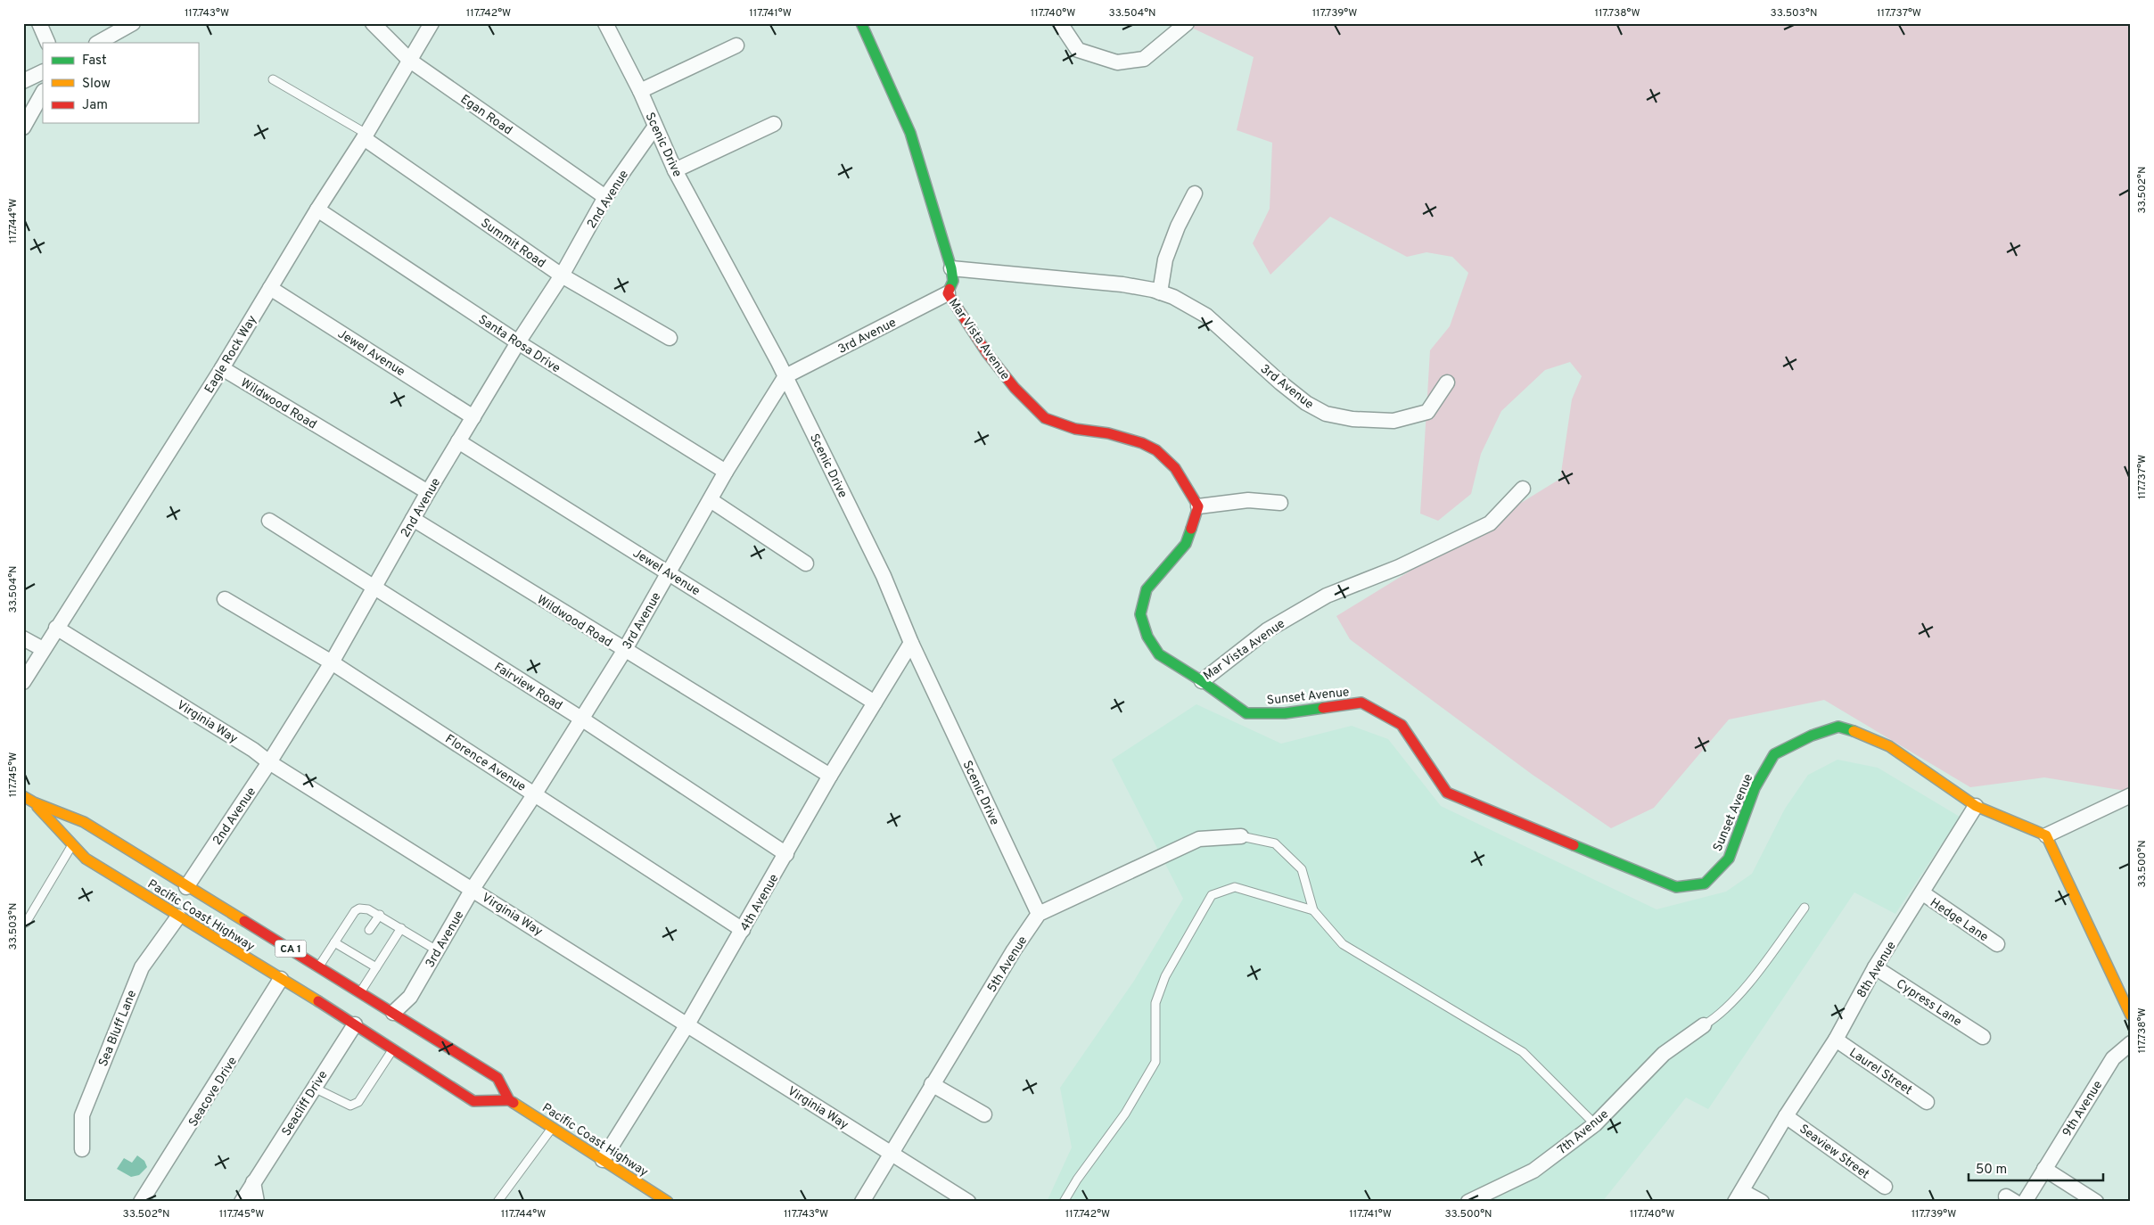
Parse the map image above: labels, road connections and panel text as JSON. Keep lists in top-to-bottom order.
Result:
{
  "streets": {
    "main road": [
      "Mar Vista Avenue",
      "Sunset Avenue",
      "Pacific Coast Highway",
      "CA 1"
    ],
    "street": [
      "Egan Road",
      "Scenic Drive",
      "2nd Avenue",
      "Summit Road",
      "3rd Avenue",
      "Santa Rosa Drive",
      "Jewel Avenue",
      "Eagle Rock Way",
      "Wildwood Road",
      "Fairview Road",
      "Virginia Way",
      "Florence Avenue",
      "4th Avenue",
      "Hedge Lane",
      "5th Avenue",
      "8th Avenue",
      "Cypress Lane",
      "Sea Bluff Lane",
      "Laurel Street",
      "Seacove Drive",
      "Seacliff Drive",
      "9th Avenue",
      "7th Avenue",
      "Seaview Street"
    ]
  },
  "crossings": [
    ["Egan Road", "2nd Avenue"],
    ["Egan Road", "Eagle Rock Way"],
    ["Scenic Drive", "2nd Avenue"],
    ["Scenic Drive", "3rd Avenue"],
    ["Scenic Drive", "4th Avenue"],
    ["Scenic Drive", "5th Avenue"],
    ["2nd Avenue", "Summit Road"],
    ["2nd Avenue", "Santa Rosa Drive"],
    ["2nd Avenue", "Jewel Avenue"],
    ["2nd Avenue", "Wildwood Road"],
    ["2nd Avenue", "Fairview Road"],
    ["2nd Avenue", "Virginia Way"],
    ["2nd Avenue", "Florence Avenue"],
    ["2nd Avenue", "Pacific Coast Highway"],
    ["Summit Road", "Eagle Rock Way"],
    ["3rd Avenue", "Mar Vista Avenue"],
    ["3rd Avenue", "Santa Rosa Drive"],
    ["3rd Avenue", "Jewel Avenue"],
    ["3rd Avenue", "Wildwood Road"],
    ["3rd Avenue", "Fairview Road"],
    ["3rd Avenue", "Virginia Way"],
    ["3rd Avenue", "Florence Avenue"],
    ["3rd Avenue", "Pacific Coast Highway"],
    ["Mar Vista Avenue", "Sunset Avenue"],
    ["Santa Rosa Drive", "Eagle Rock Way"],
    ["Jewel Avenue", "Eagle Rock Way"],
    ["Jewel Avenue", "4th Avenue"],
    ["Eagle Rock Way", "Wildwood Road"],
    ["Eagle Rock Way", "Virginia Way"],
    ["Wildwood Road", "4th Avenue"],
    ["Fairview Road", "4th Avenue"],
    ["Sunset Avenue", "8th Avenue"],
    ["Virginia Way", "4th Avenue"],
    ["Virginia Way", "5th Avenue"],
    ["Florence Avenue", "4th Avenue"],
    ["4th Avenue", "Pacific Coast Highway"],
    ["Pacific Coast Highway", "Sea Bluff Lane"],
    ["Pacific Coast Highway", "Seacove Drive"],
    ["Pacific Coast Highway", "Seacliff Drive"],
    ["Hedge Lane", "8th Avenue"],
    ["8th Avenue", "Cypress Lane"],
    ["8th Avenue", "Laurel Street"],
    ["8th Avenue", "Seaview Street"]
  ],
  "legend": ["Fast", "Slow", "Jam"],
  "scale_bar": "50 m",
  "coordinates": [
    "117.743°W",
    "117.742°W",
    "117.741°W",
    "117.740°W",
    "33.504°N",
    "117.739°W",
    "117.738°W",
    "33.503°N",
    "117.737°W",
    "33.502°N",
    "117.744°W",
    "117.745°W",
    "33.500°N"
  ]
}
